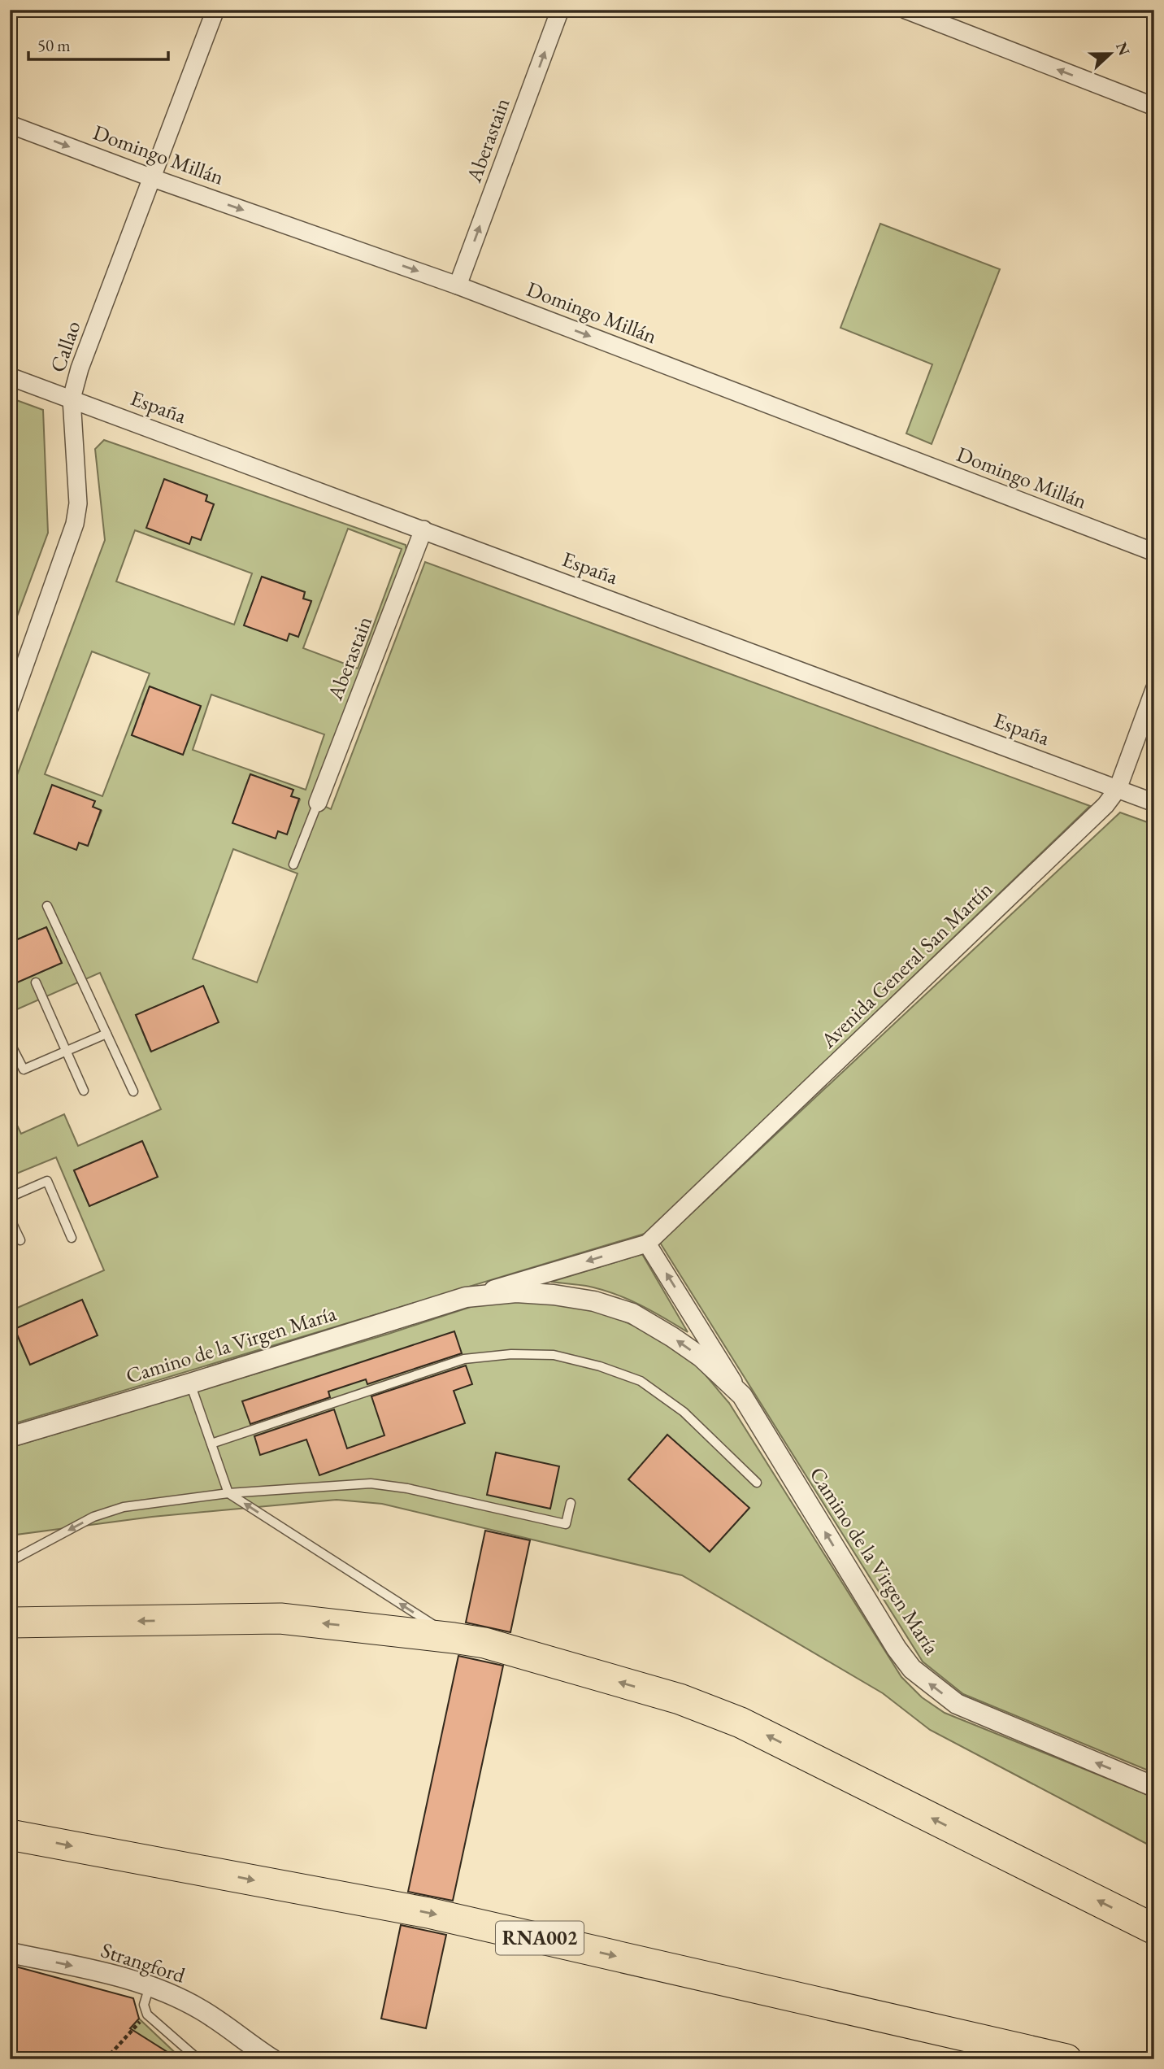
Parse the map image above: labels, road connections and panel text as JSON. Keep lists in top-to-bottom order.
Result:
{
  "streets": {
    "highway": ["RNA002"],
    "street": [
      "Aberastain",
      "Domingo Millán",
      "Callao",
      "España",
      "Avenida General San Martín",
      "Camino de la Virgen María",
      "Strangford"
    ]
  },
  "crossings": [
    ["Aberastain", "Domingo Millán"],
    ["Aberastain", "España"],
    ["Domingo Millán", "Callao"],
    ["Callao", "España"],
    ["España", "Avenida General San Martín"],
    ["Avenida General San Martín", "Camino de la Virgen María"]
  ],
  "one_way": [
    "Aberastain",
    "Domingo Millán",
    "Camino de la Virgen María",
    "Strangford"
  ],
  "scale_bar": "50 m",
  "north": "right"
}
